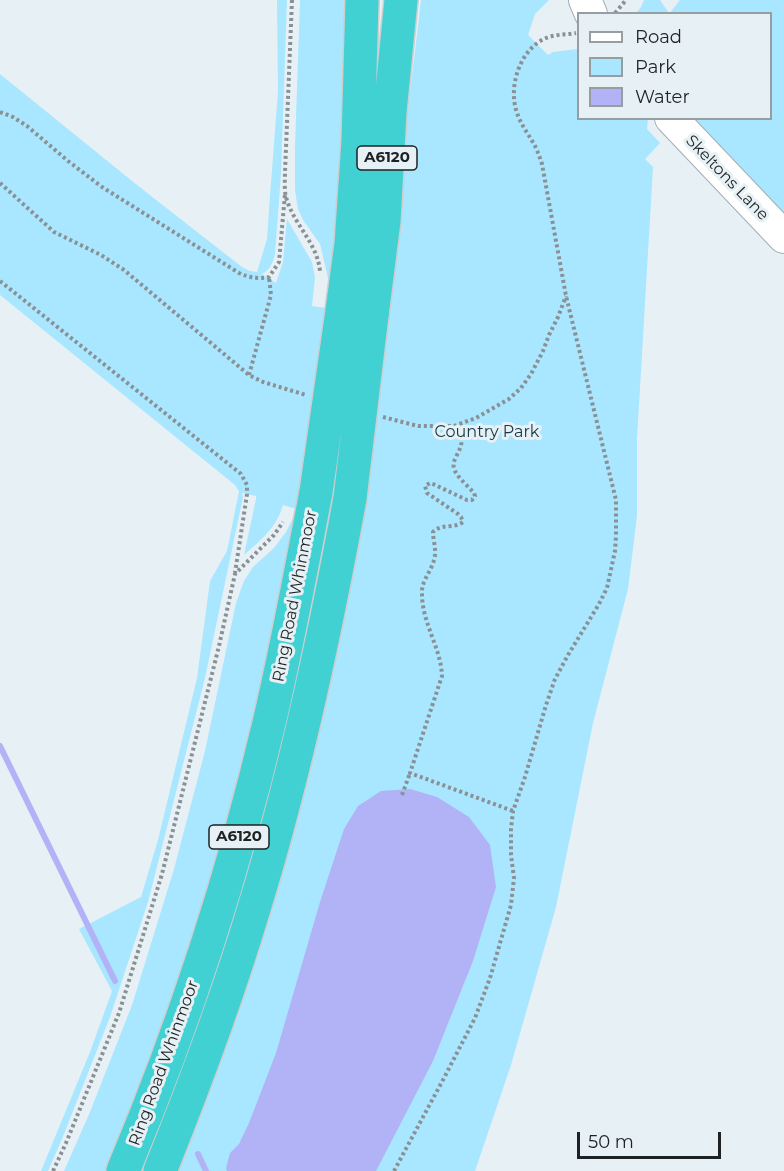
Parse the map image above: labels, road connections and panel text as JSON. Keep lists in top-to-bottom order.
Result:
{
  "streets": {
    "highway": ["A6120", "Ring Road Whinmoor"],
    "street": ["Skeltons Lane"]
  },
  "parks": ["Country Park"],
  "legend": ["Road", "Park", "Water"],
  "scale_bar": "50 m"
}
